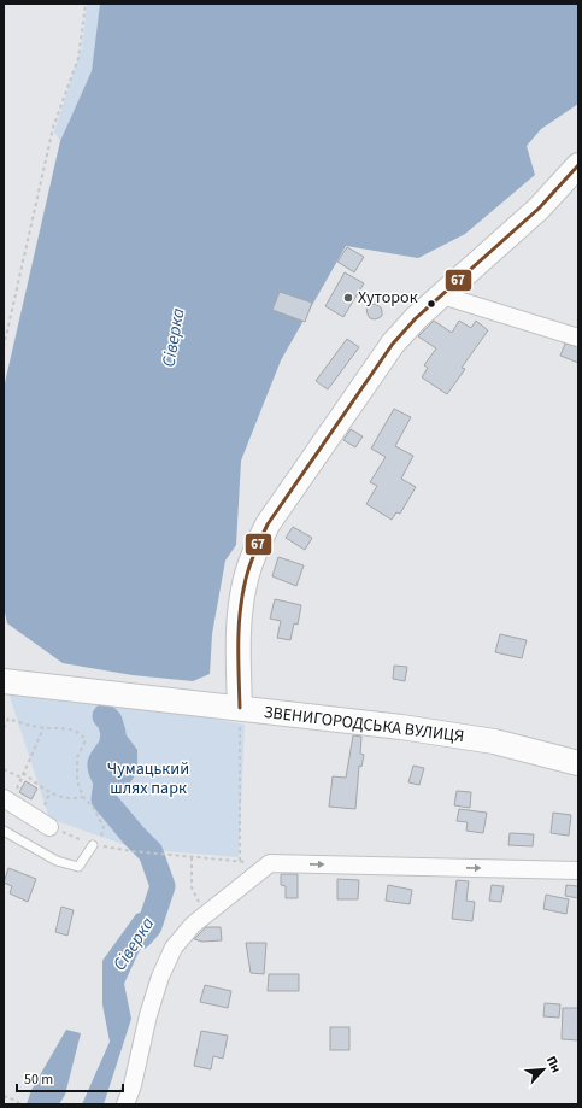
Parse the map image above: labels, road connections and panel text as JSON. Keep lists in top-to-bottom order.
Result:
{
  "streets": {
    "street": ["ЗВЕНИГОРОДСЬКА ВУЛИЦЯ"]
  },
  "water": ["Сіверка"],
  "parks": ["Чумацький шлях парк"],
  "places": ["Хуторок"],
  "lines": ["transit line 67"],
  "scale_bar": "50 m",
  "north": "top right"
}
